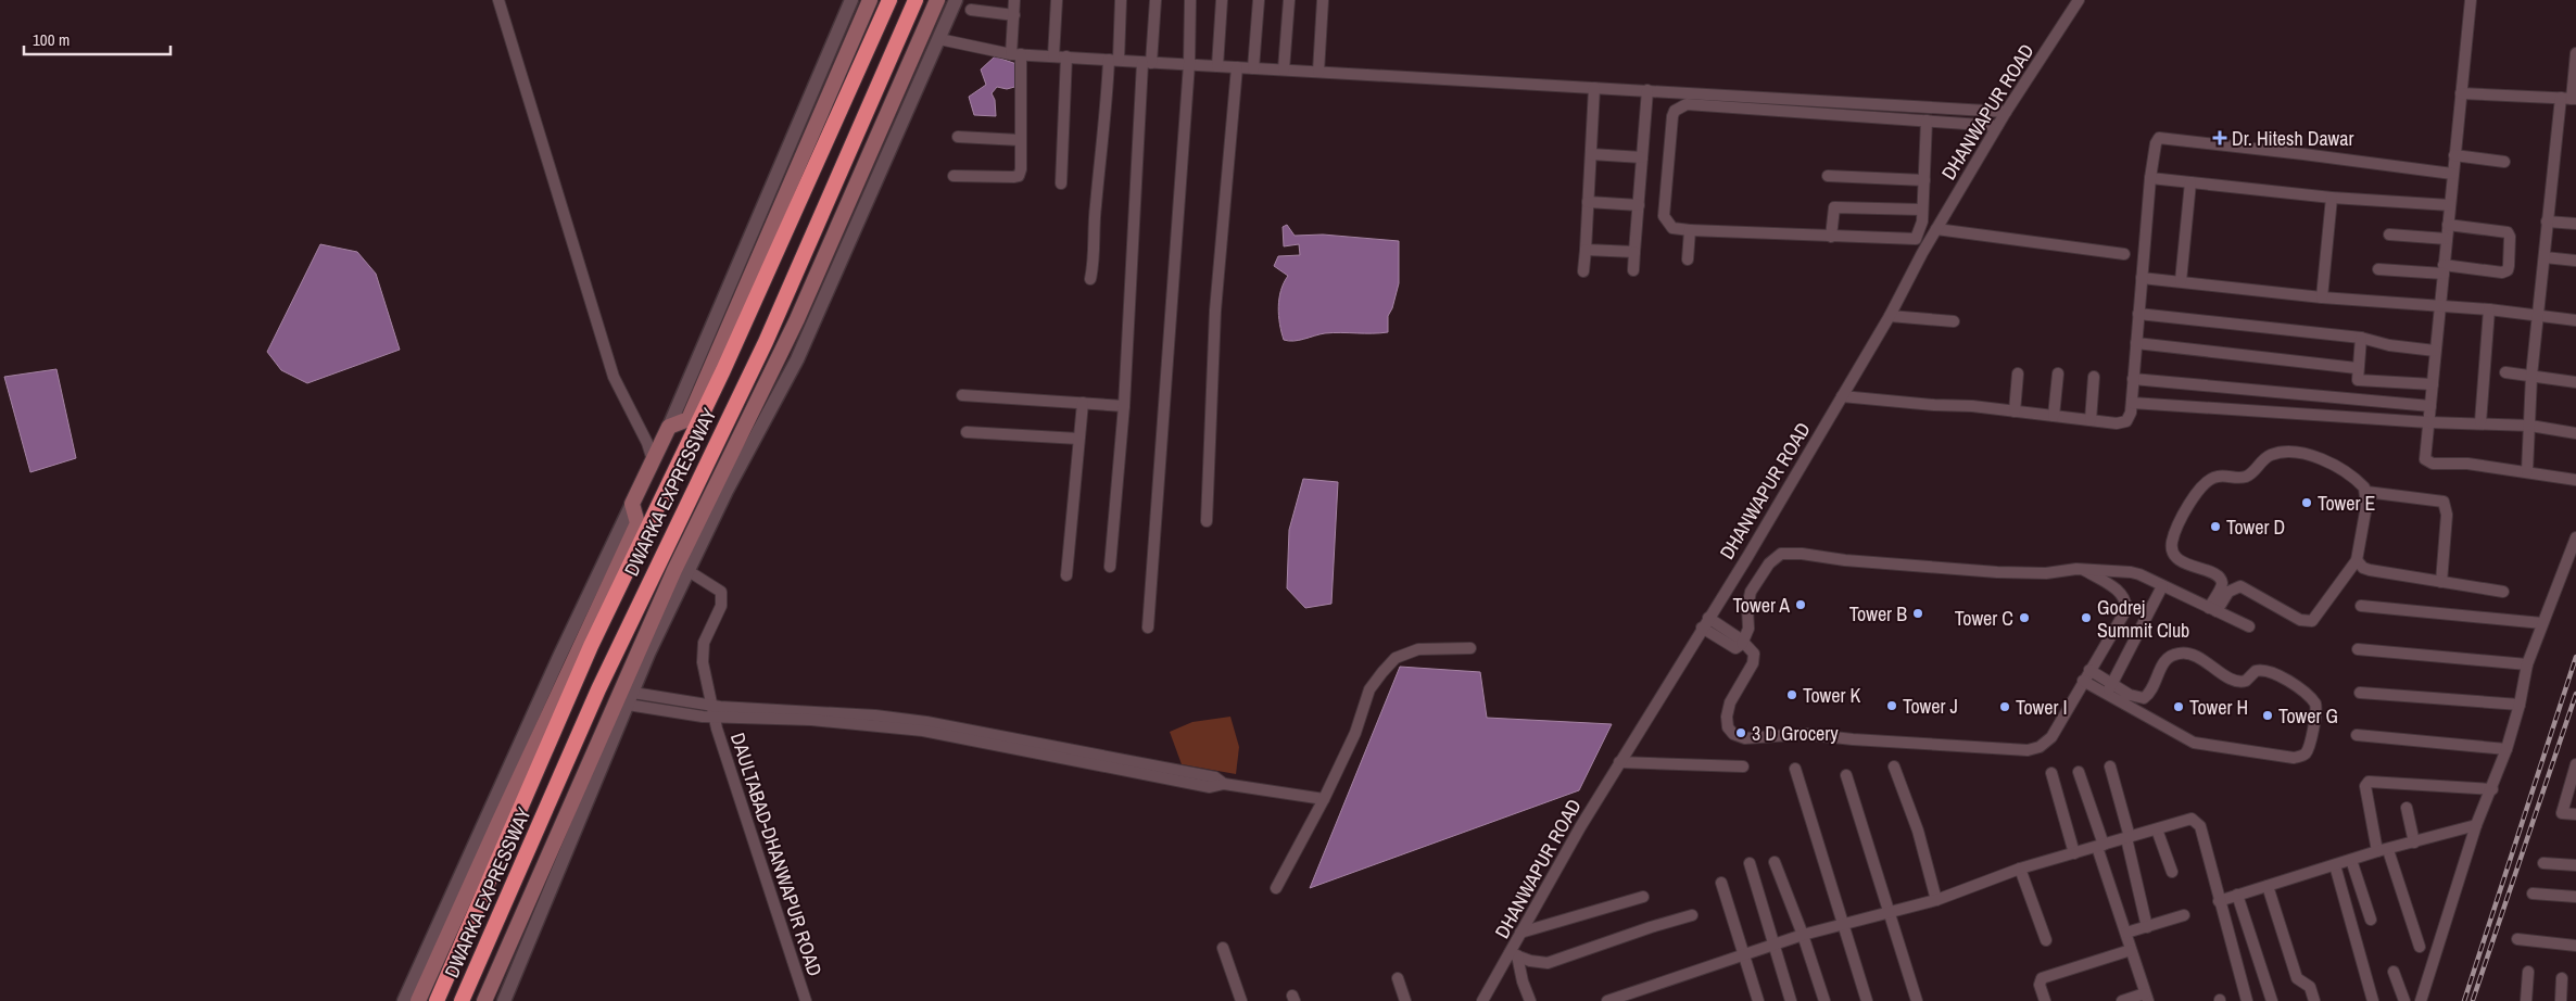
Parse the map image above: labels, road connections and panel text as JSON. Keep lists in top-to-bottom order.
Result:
{
  "streets": {
    "highway": ["DWARKA EXPRESSWAY"],
    "street": ["DHANWAPUR ROAD", "DAULTABAD-DHANWAPUR ROAD"]
  },
  "places": {
    "health": ["Dr. Hitesh Dawar"],
    "other": [
      "Tower E",
      "Tower D",
      "Tower A",
      "Tower B",
      "Tower C",
      "Godrej Summit Club",
      "Tower K",
      "Tower J",
      "Tower I",
      "Tower H",
      "Tower G",
      "3 D Grocery"
    ]
  },
  "scale_bar": "100 m"
}
